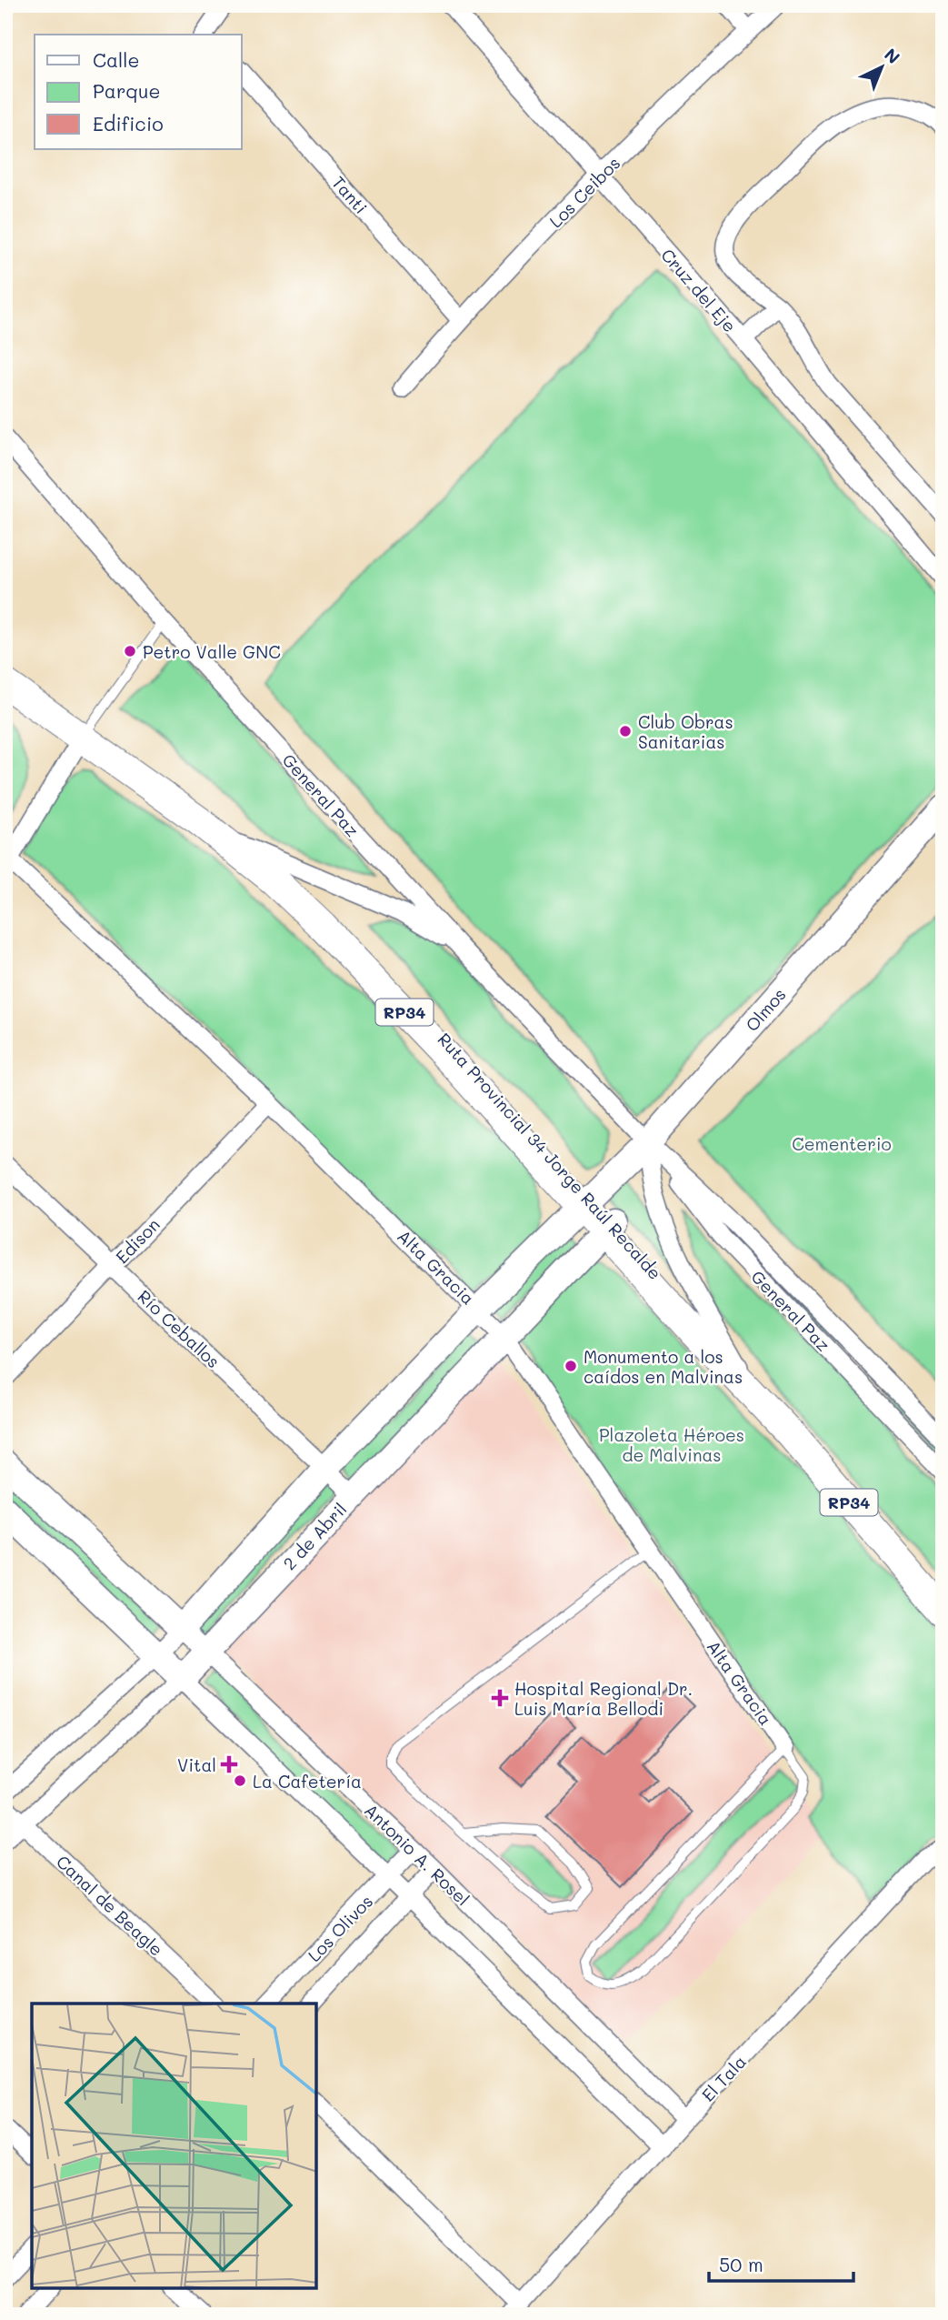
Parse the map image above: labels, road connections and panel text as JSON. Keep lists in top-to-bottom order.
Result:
{
  "streets": {
    "main road": ["RP34", "Ruta Provincial 34 Jorge Raúl Recalde"],
    "street": [
      "Los Ceibos",
      "Tanti",
      "Cruz del Eje",
      "General Paz",
      "Olmos",
      "Edison",
      "Alta Gracia",
      "Río Ceballos",
      "2 de Abril",
      "Antonio A. Rosel",
      "Canal de Beagle",
      "Los Olivos",
      "El Tala"
    ]
  },
  "crossings": [
    ["Los Ceibos", "Tanti"],
    ["Los Ceibos", "Cruz del Eje"],
    ["General Paz", "Olmos"],
    ["Olmos", "Ruta Provincial 34 Jorge Raúl Recalde"],
    ["Olmos", "2 de Abril"],
    ["Ruta Provincial 34 Jorge Raúl Recalde", "2 de Abril"],
    ["Edison", "Alta Gracia"],
    ["Edison", "Río Ceballos"],
    ["Alta Gracia", "2 de Abril"],
    ["Río Ceballos", "2 de Abril"],
    ["2 de Abril", "Antonio A. Rosel"],
    ["2 de Abril", "Canal de Beagle"],
    ["Antonio A. Rosel", "Los Olivos"],
    ["Antonio A. Rosel", "El Tala"]
  ],
  "parks": ["Cementerio", "Plazoleta Héroes de Malvinas"],
  "places": {
    "other": [
      "Petro Valle GNC",
      "Club Obras Sanitarias",
      "Monumento a los caídos en Malvinas",
      "La Cafetería"
    ],
    "health": ["Hospital Regional Dr. Luis María Bellodi", "Vital"]
  },
  "legend": ["Calle", "Parque", "Edificio"],
  "scale_bar": "50 m",
  "north": "top right"
}
